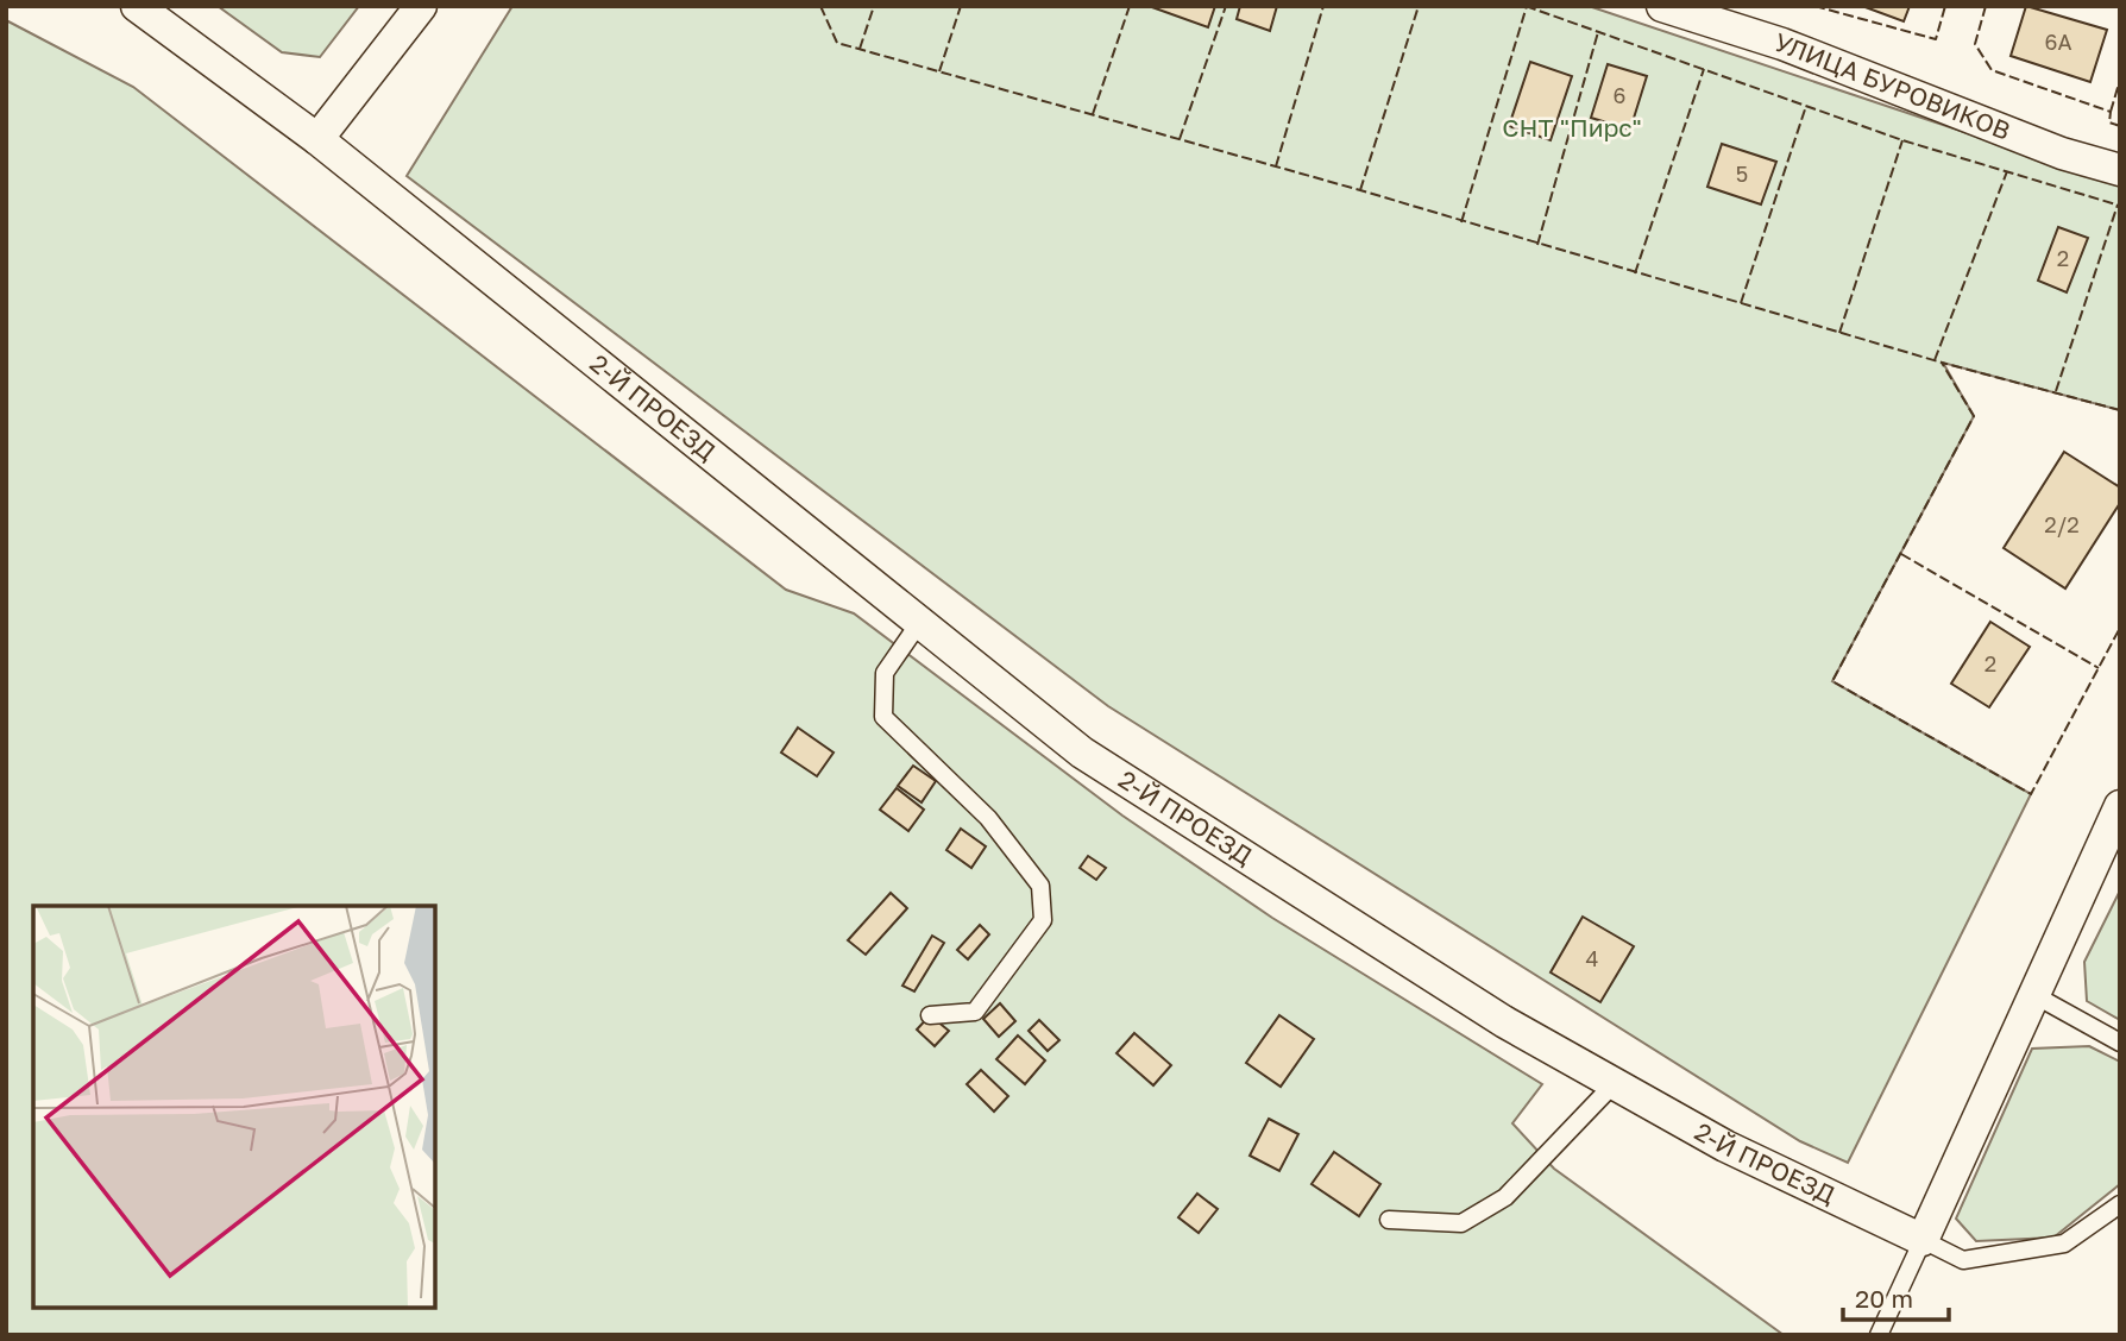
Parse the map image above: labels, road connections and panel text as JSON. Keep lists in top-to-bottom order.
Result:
{
  "streets": {
    "street": ["УЛИЦА БУРОВИКОВ", "2-Й ПРОЕЗД"]
  },
  "parks": ["СНТ \"Пирс\""],
  "house_numbers": [
    "6А",
    "6",
    "5",
    "2",
    "2/2",
    "2",
    "4"
  ],
  "scale_bar": "20 m"
}
